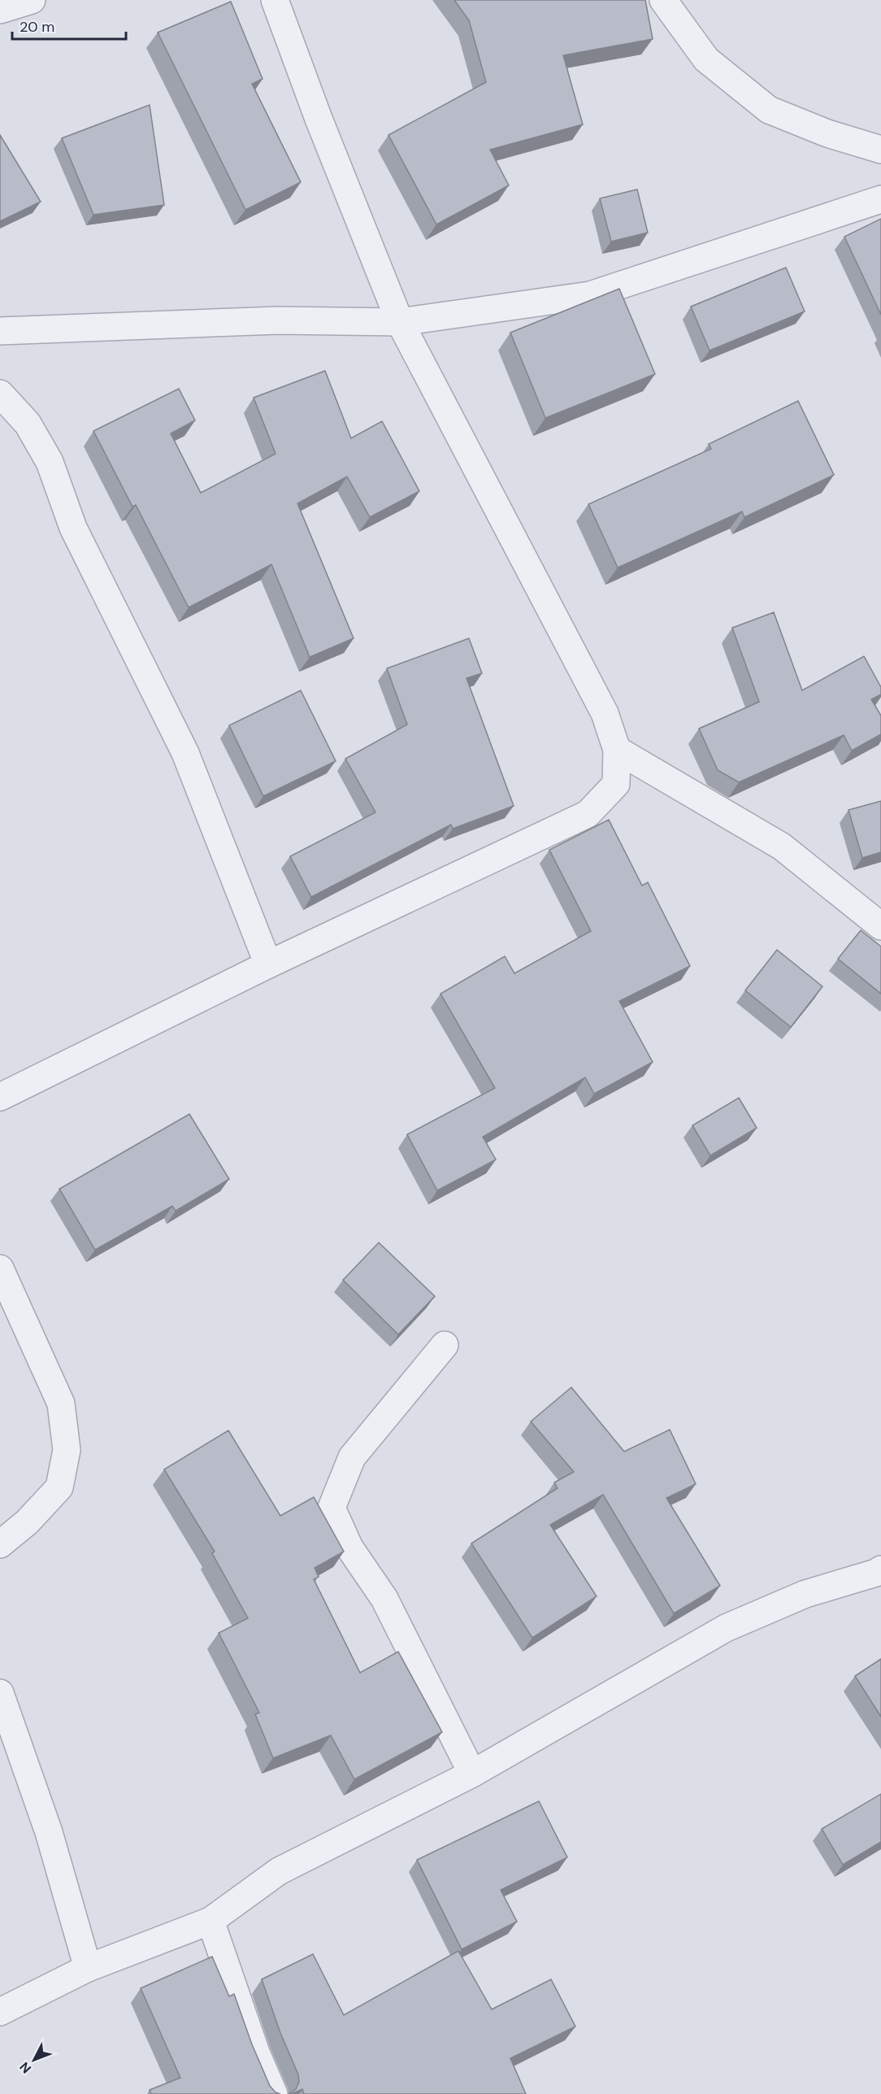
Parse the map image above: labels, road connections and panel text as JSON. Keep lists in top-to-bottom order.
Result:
{
  "scale_bar": "20 m",
  "north": "bottom left"
}
